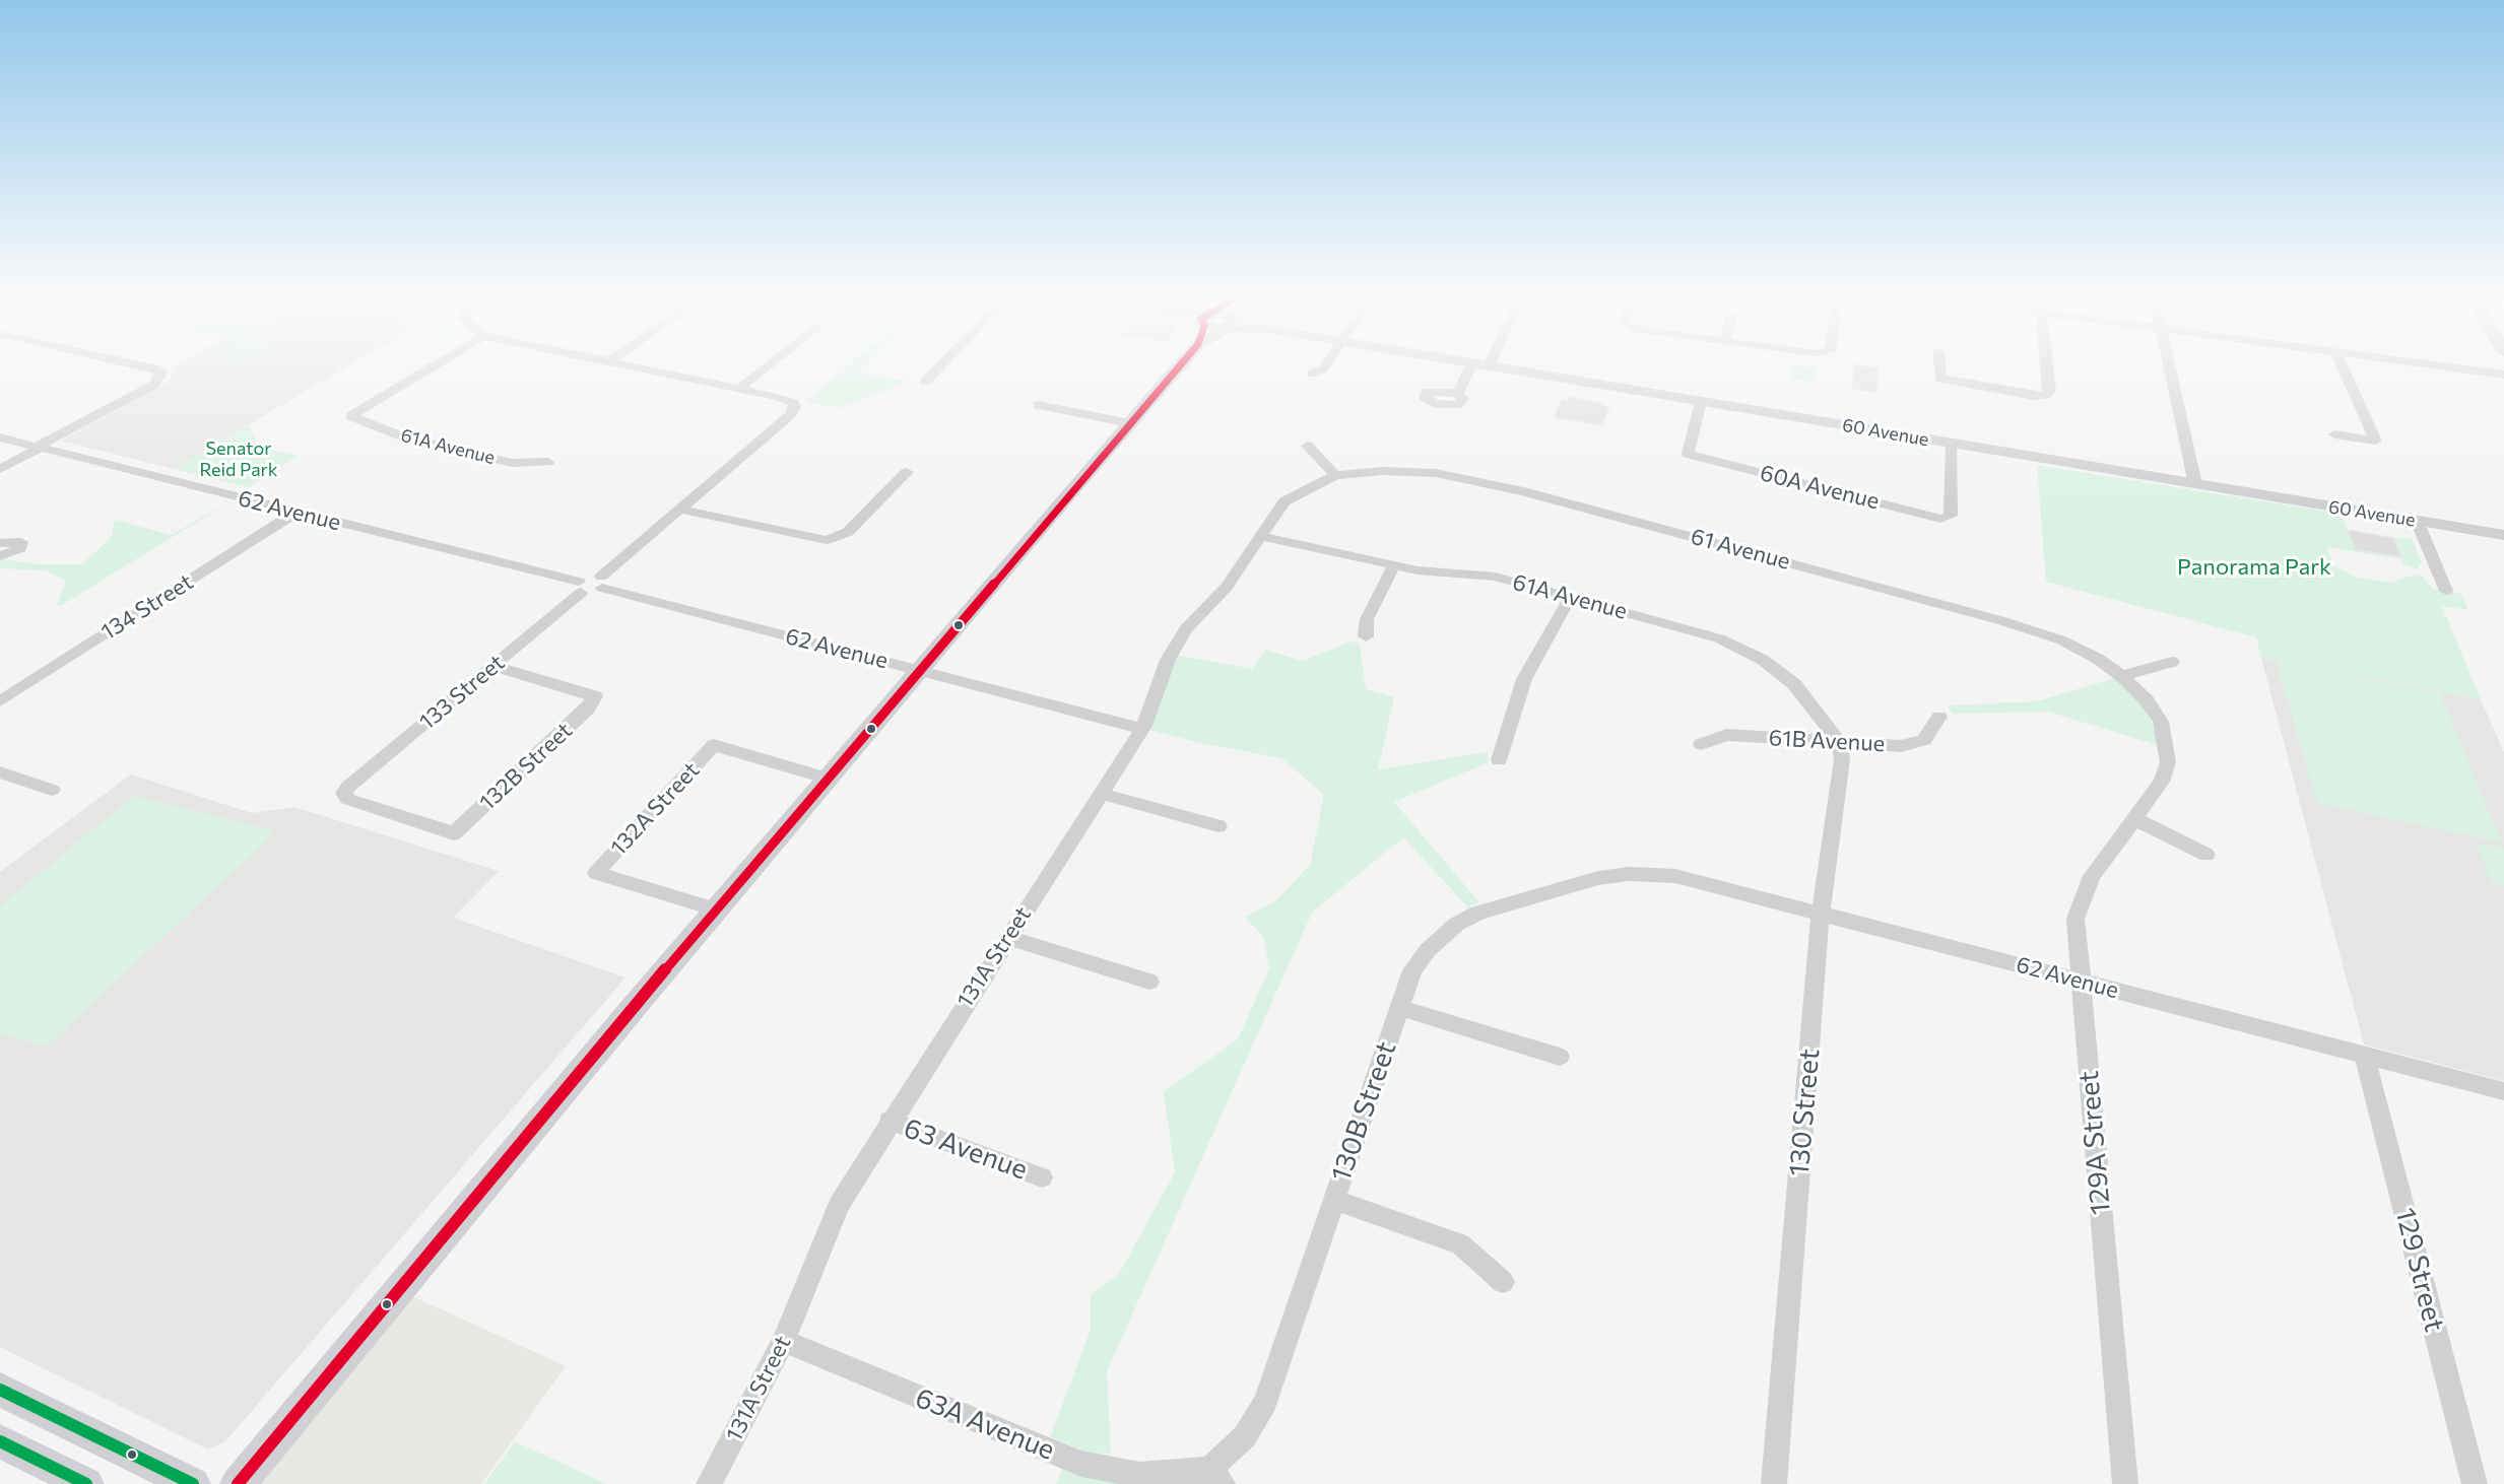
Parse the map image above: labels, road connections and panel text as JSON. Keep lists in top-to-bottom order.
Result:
{
  "streets": {
    "street": [
      "60 Avenue",
      "61A Avenue",
      "60A Avenue",
      "62 Avenue",
      "61 Avenue",
      "134 Street",
      "133 Street",
      "61B Avenue",
      "132B Street",
      "132A Street",
      "131A Street",
      "130B Street",
      "130 Street",
      "129A Street",
      "63 Avenue",
      "129 Street",
      "63A Avenue"
    ]
  },
  "crossings": [
    ["60 Avenue", "60A Avenue"],
    ["61A Avenue", "61B Avenue"],
    ["61A Avenue", "131A Street"],
    ["61A Avenue", "130 Street"],
    ["62 Avenue", "134 Street"],
    ["62 Avenue", "133 Street"],
    ["62 Avenue", "131A Street"],
    ["62 Avenue", "130B Street"],
    ["62 Avenue", "130 Street"],
    ["62 Avenue", "129A Street"],
    ["62 Avenue", "129 Street"],
    ["61 Avenue", "131A Street"],
    ["61 Avenue", "129A Street"],
    ["133 Street", "132B Street"],
    ["61B Avenue", "130 Street"],
    ["131A Street", "63 Avenue"],
    ["131A Street", "63A Avenue"],
    ["130B Street", "63A Avenue"]
  ],
  "parks": ["Senator Reid Park", "Panorama Park"]
}
